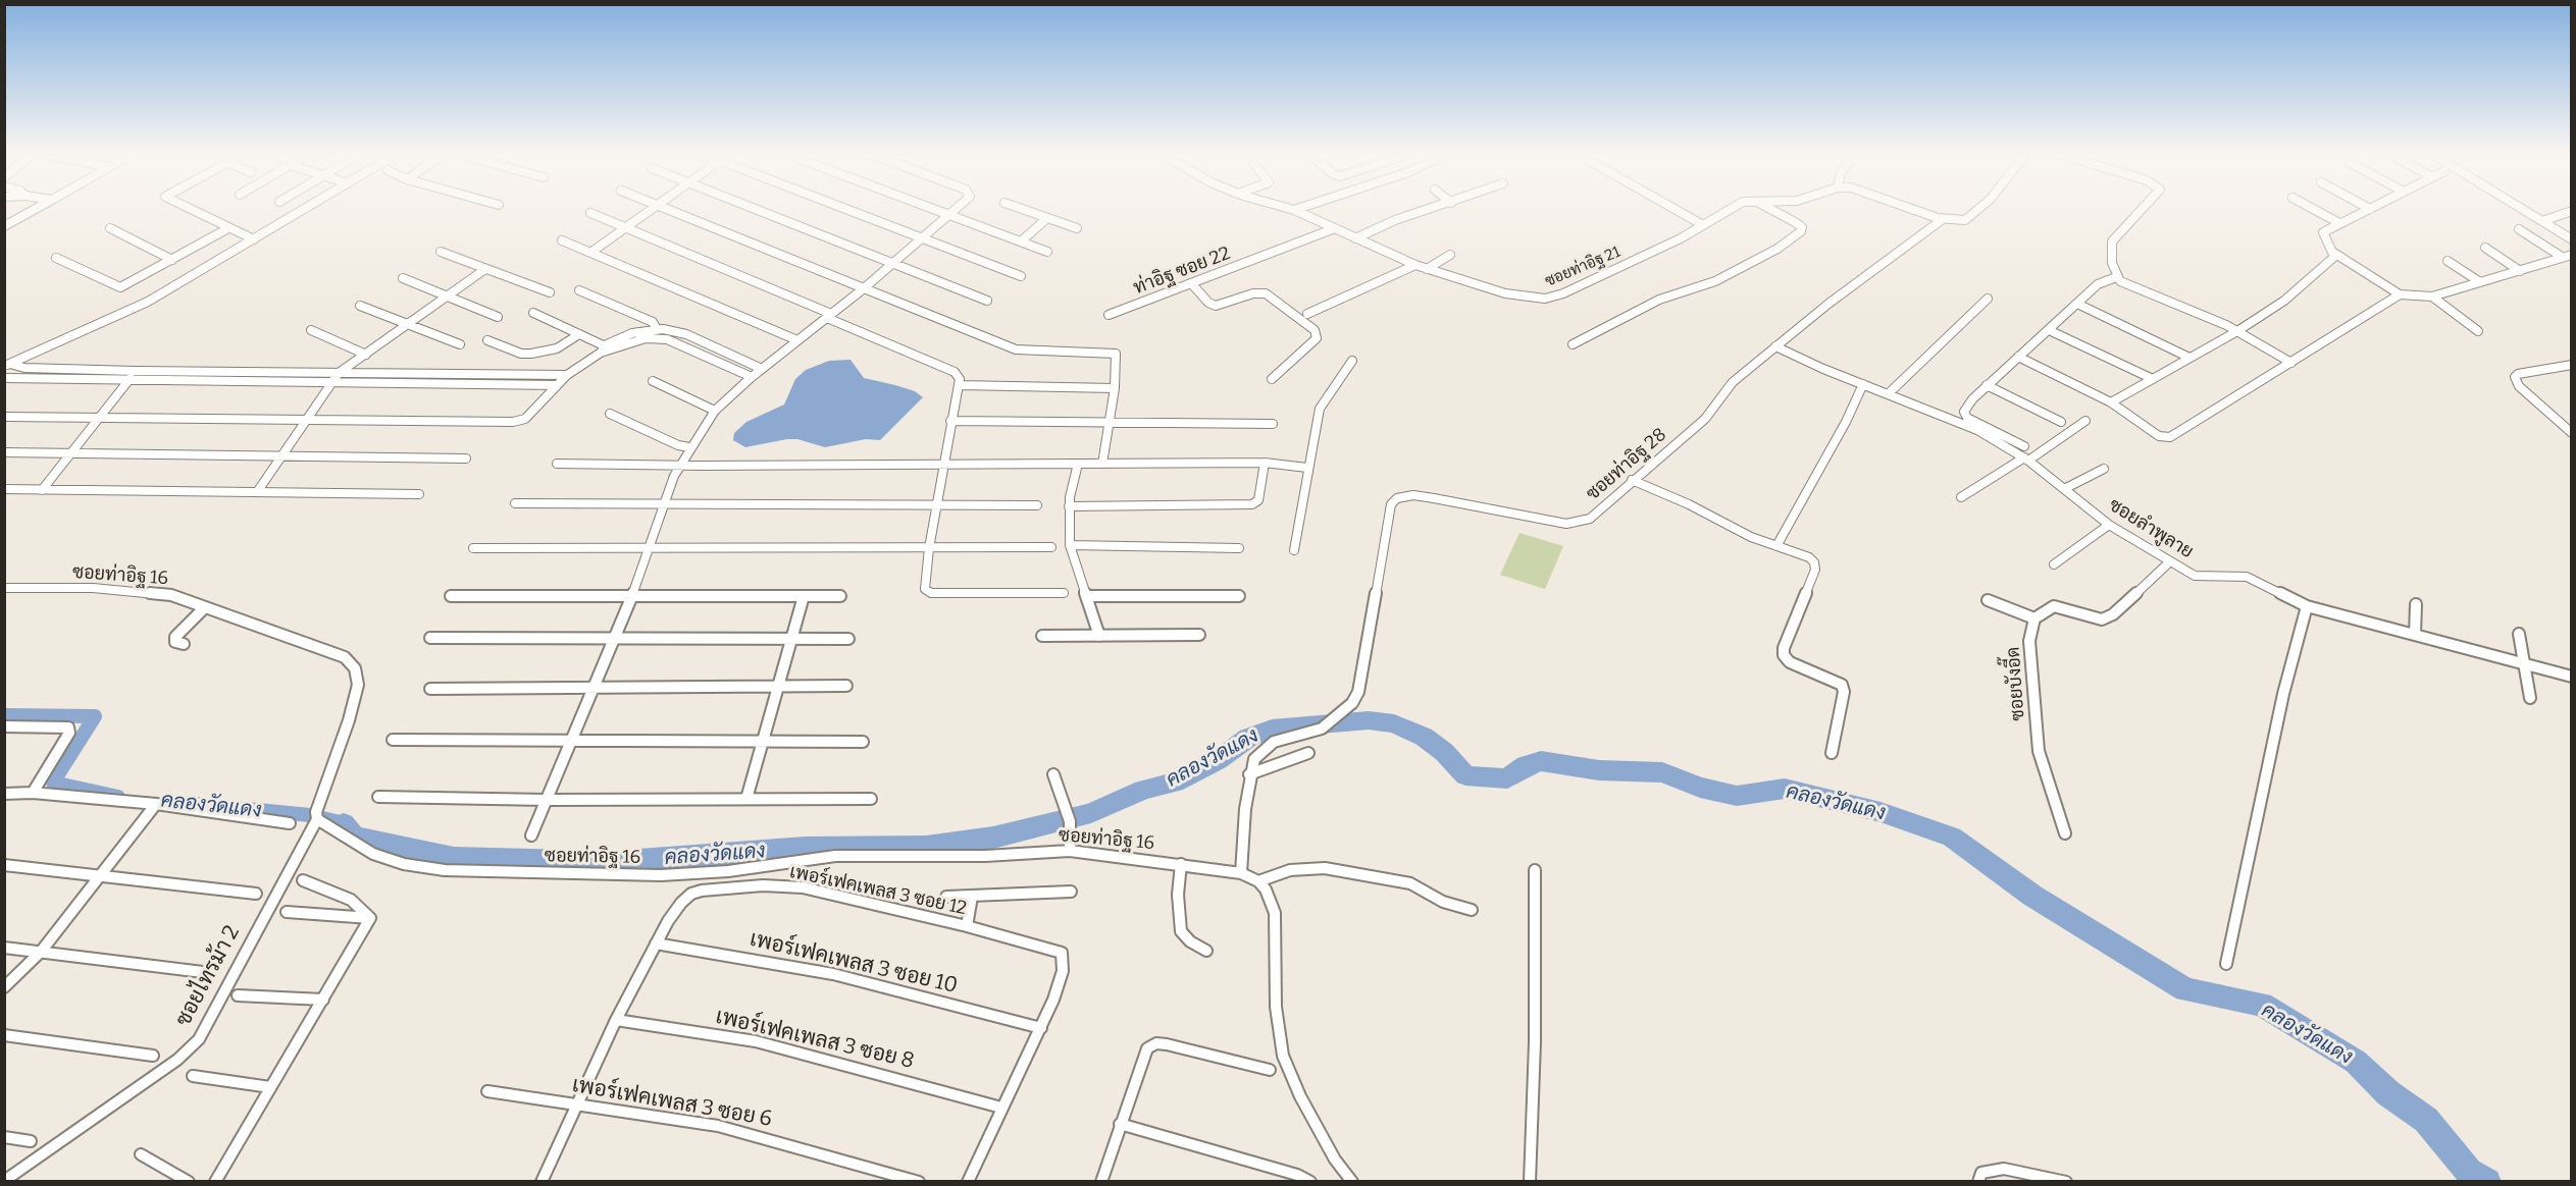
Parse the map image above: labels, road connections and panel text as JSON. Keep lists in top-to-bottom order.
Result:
{
  "streets": {
    "street": [
      "ซอยท่าอิฐ 21",
      "ท่าอิฐ ซอย 22",
      "ซอยท่าอิฐ 28",
      "ซอยลำพูลาย",
      "ซอยท่าอิฐ 16",
      "ซอยบังอี๊ด",
      "เพอร์เฟคเพลส 3 ซอย 12",
      "เพอร์เฟคเพลส 3 ซอย 10",
      "ซอยไทรม้า 2",
      "เพอร์เฟคเพลส 3 ซอย 8",
      "เพอร์เฟคเพลส 3 ซอย 6"
    ]
  },
  "crossings": [
    ["ซอยท่าอิฐ 21", "ท่าอิฐ ซอย 22"],
    ["ซอยท่าอิฐ 21", "ซอยท่าอิฐ 28"],
    ["ซอยท่าอิฐ 28", "ซอยลำพูลาย"],
    ["ซอยท่าอิฐ 16", "ซอยไทรม้า 2"],
    ["เพอร์เฟคเพลส 3 ซอย 12", "เพอร์เฟคเพลส 3 ซอย 10"]
  ],
  "water": ["คลองวัดแดง"]
}
